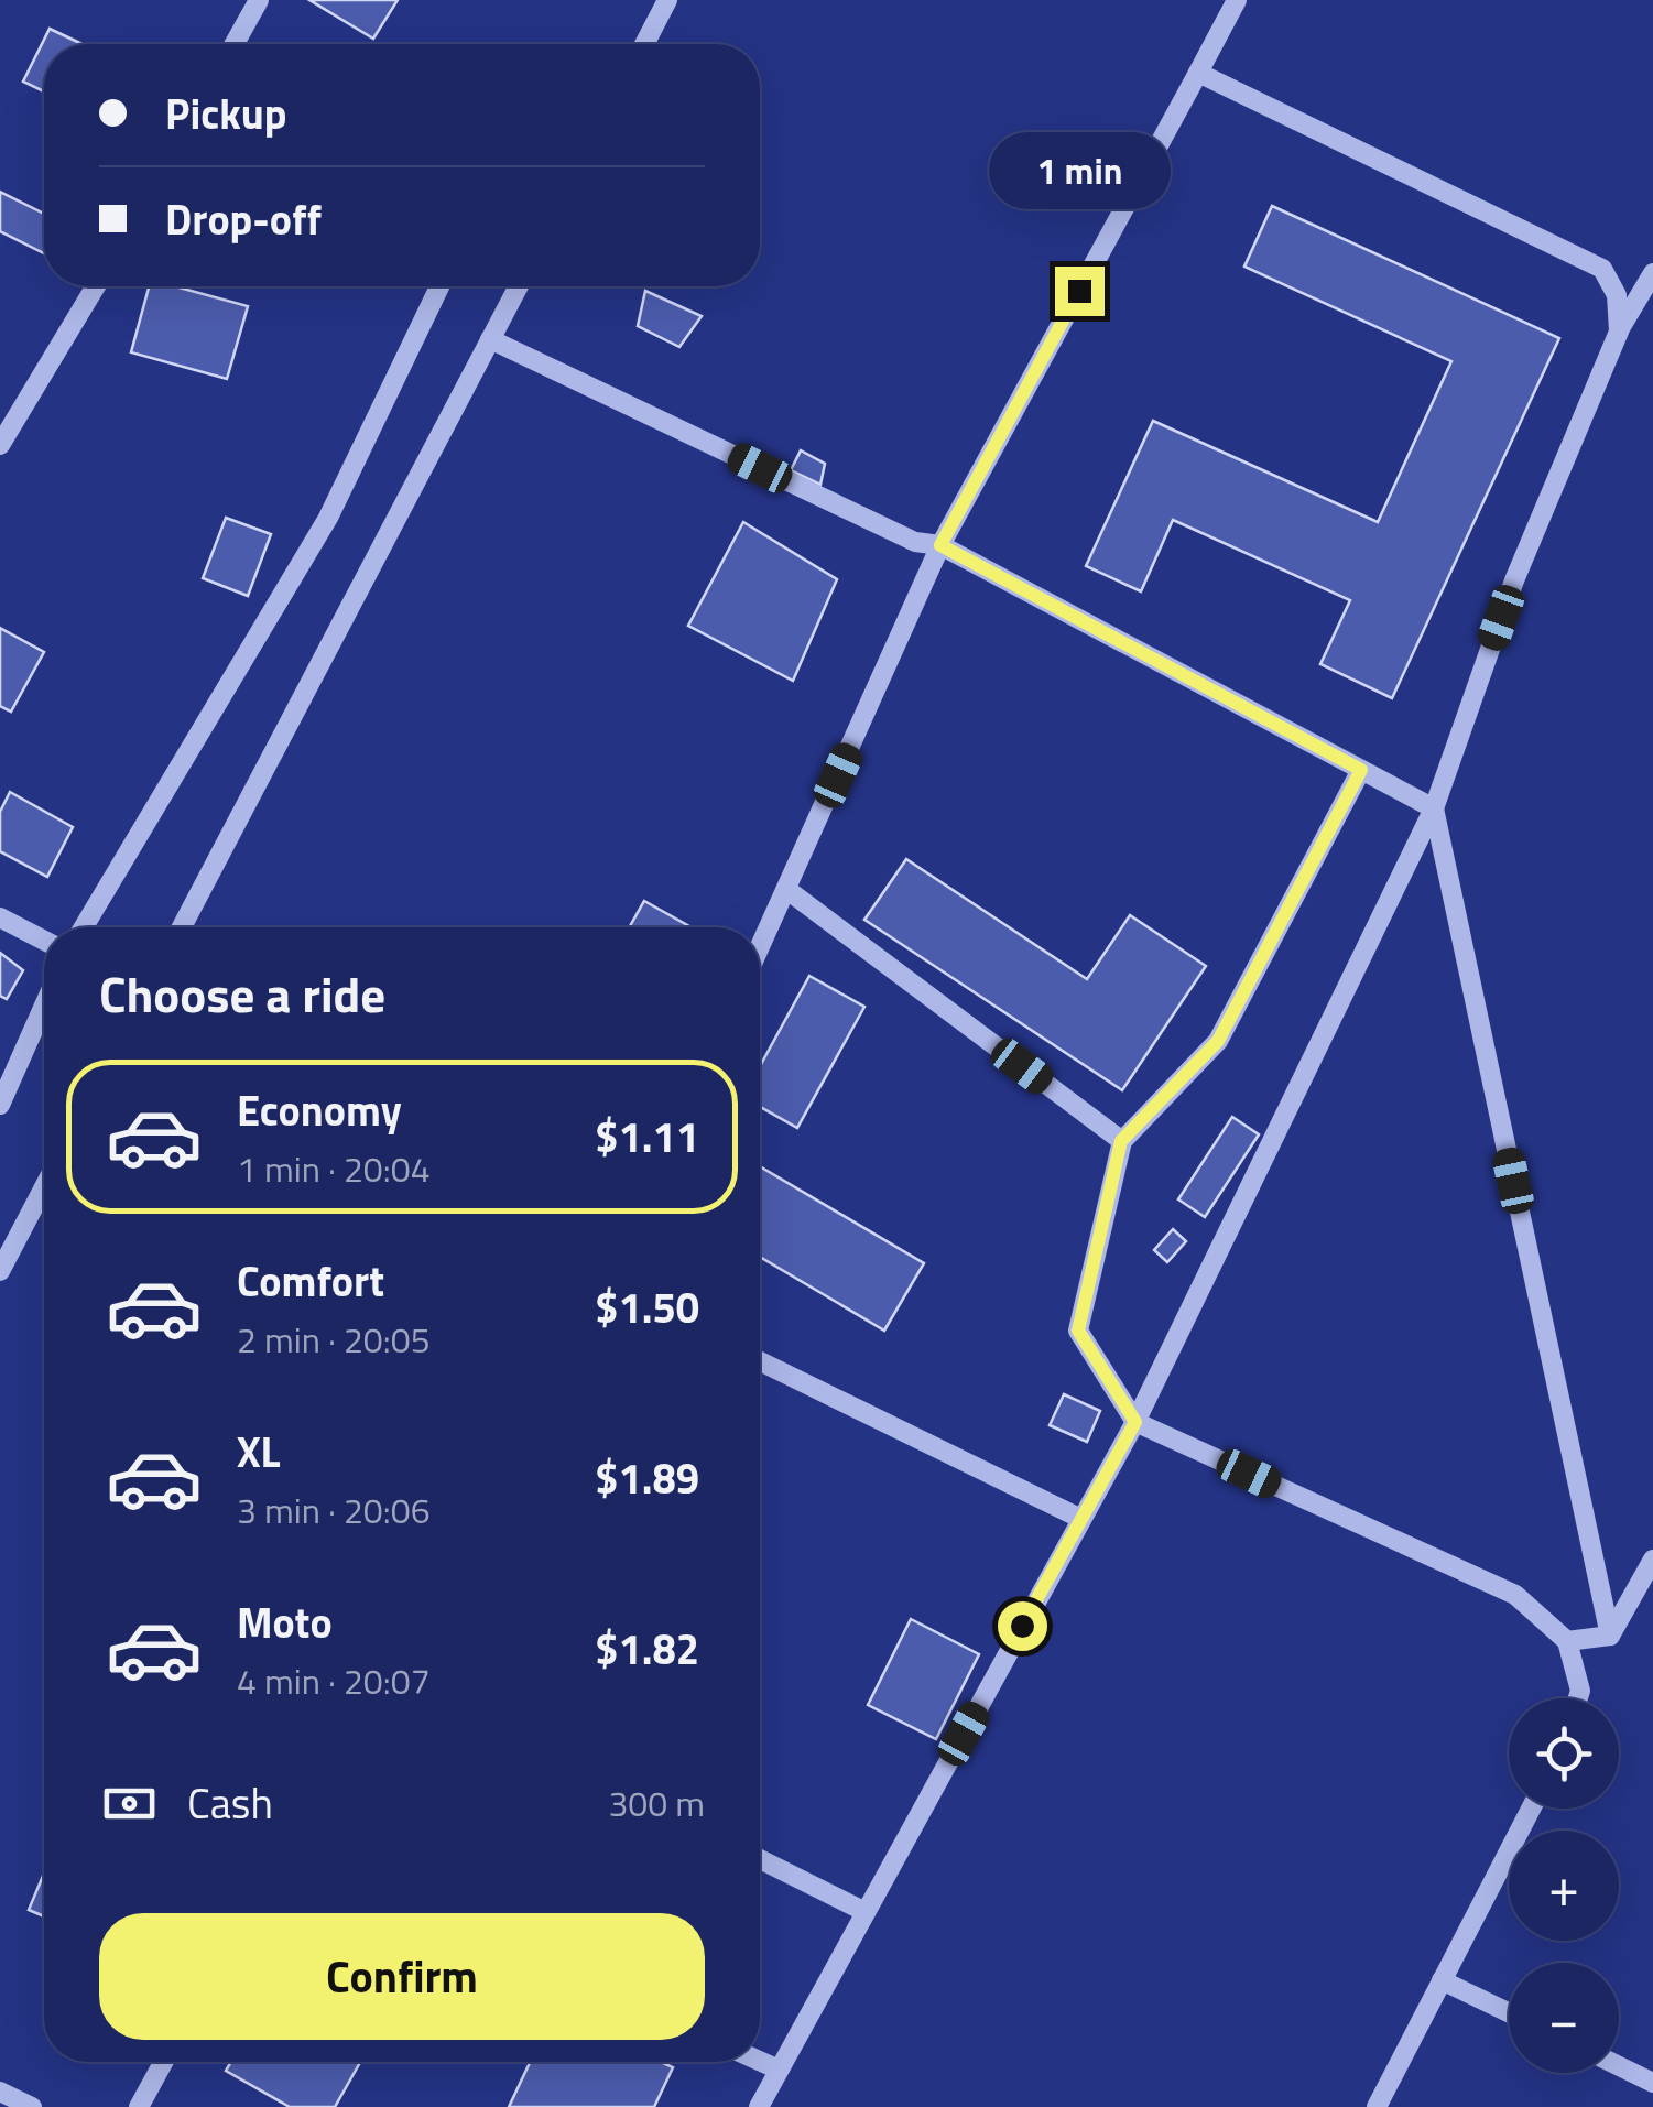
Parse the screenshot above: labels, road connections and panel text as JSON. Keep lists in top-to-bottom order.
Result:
{
  "page": {
    "banner": ["Pickup", "Drop-off"],
    "bubble": "1 min",
    "heading": "Choose a ride",
    "list": [
      {
        "name": "Economy",
        "note": "1 min · 20:04",
        "value": "$1.11"
      },
      {
        "name": "Comfort",
        "note": "2 min · 20:05",
        "value": "$1.50"
      },
      {
        "name": "XL",
        "note": "3 min · 20:06",
        "value": "$1.89"
      },
      {
        "name": "Moto",
        "note": "4 min · 20:07",
        "value": "$1.82"
      }
    ],
    "map_buttons": ["+", "−"],
    "pay": ["Cash", "300 m"],
    "buttons": "Confirm"
  }
}
